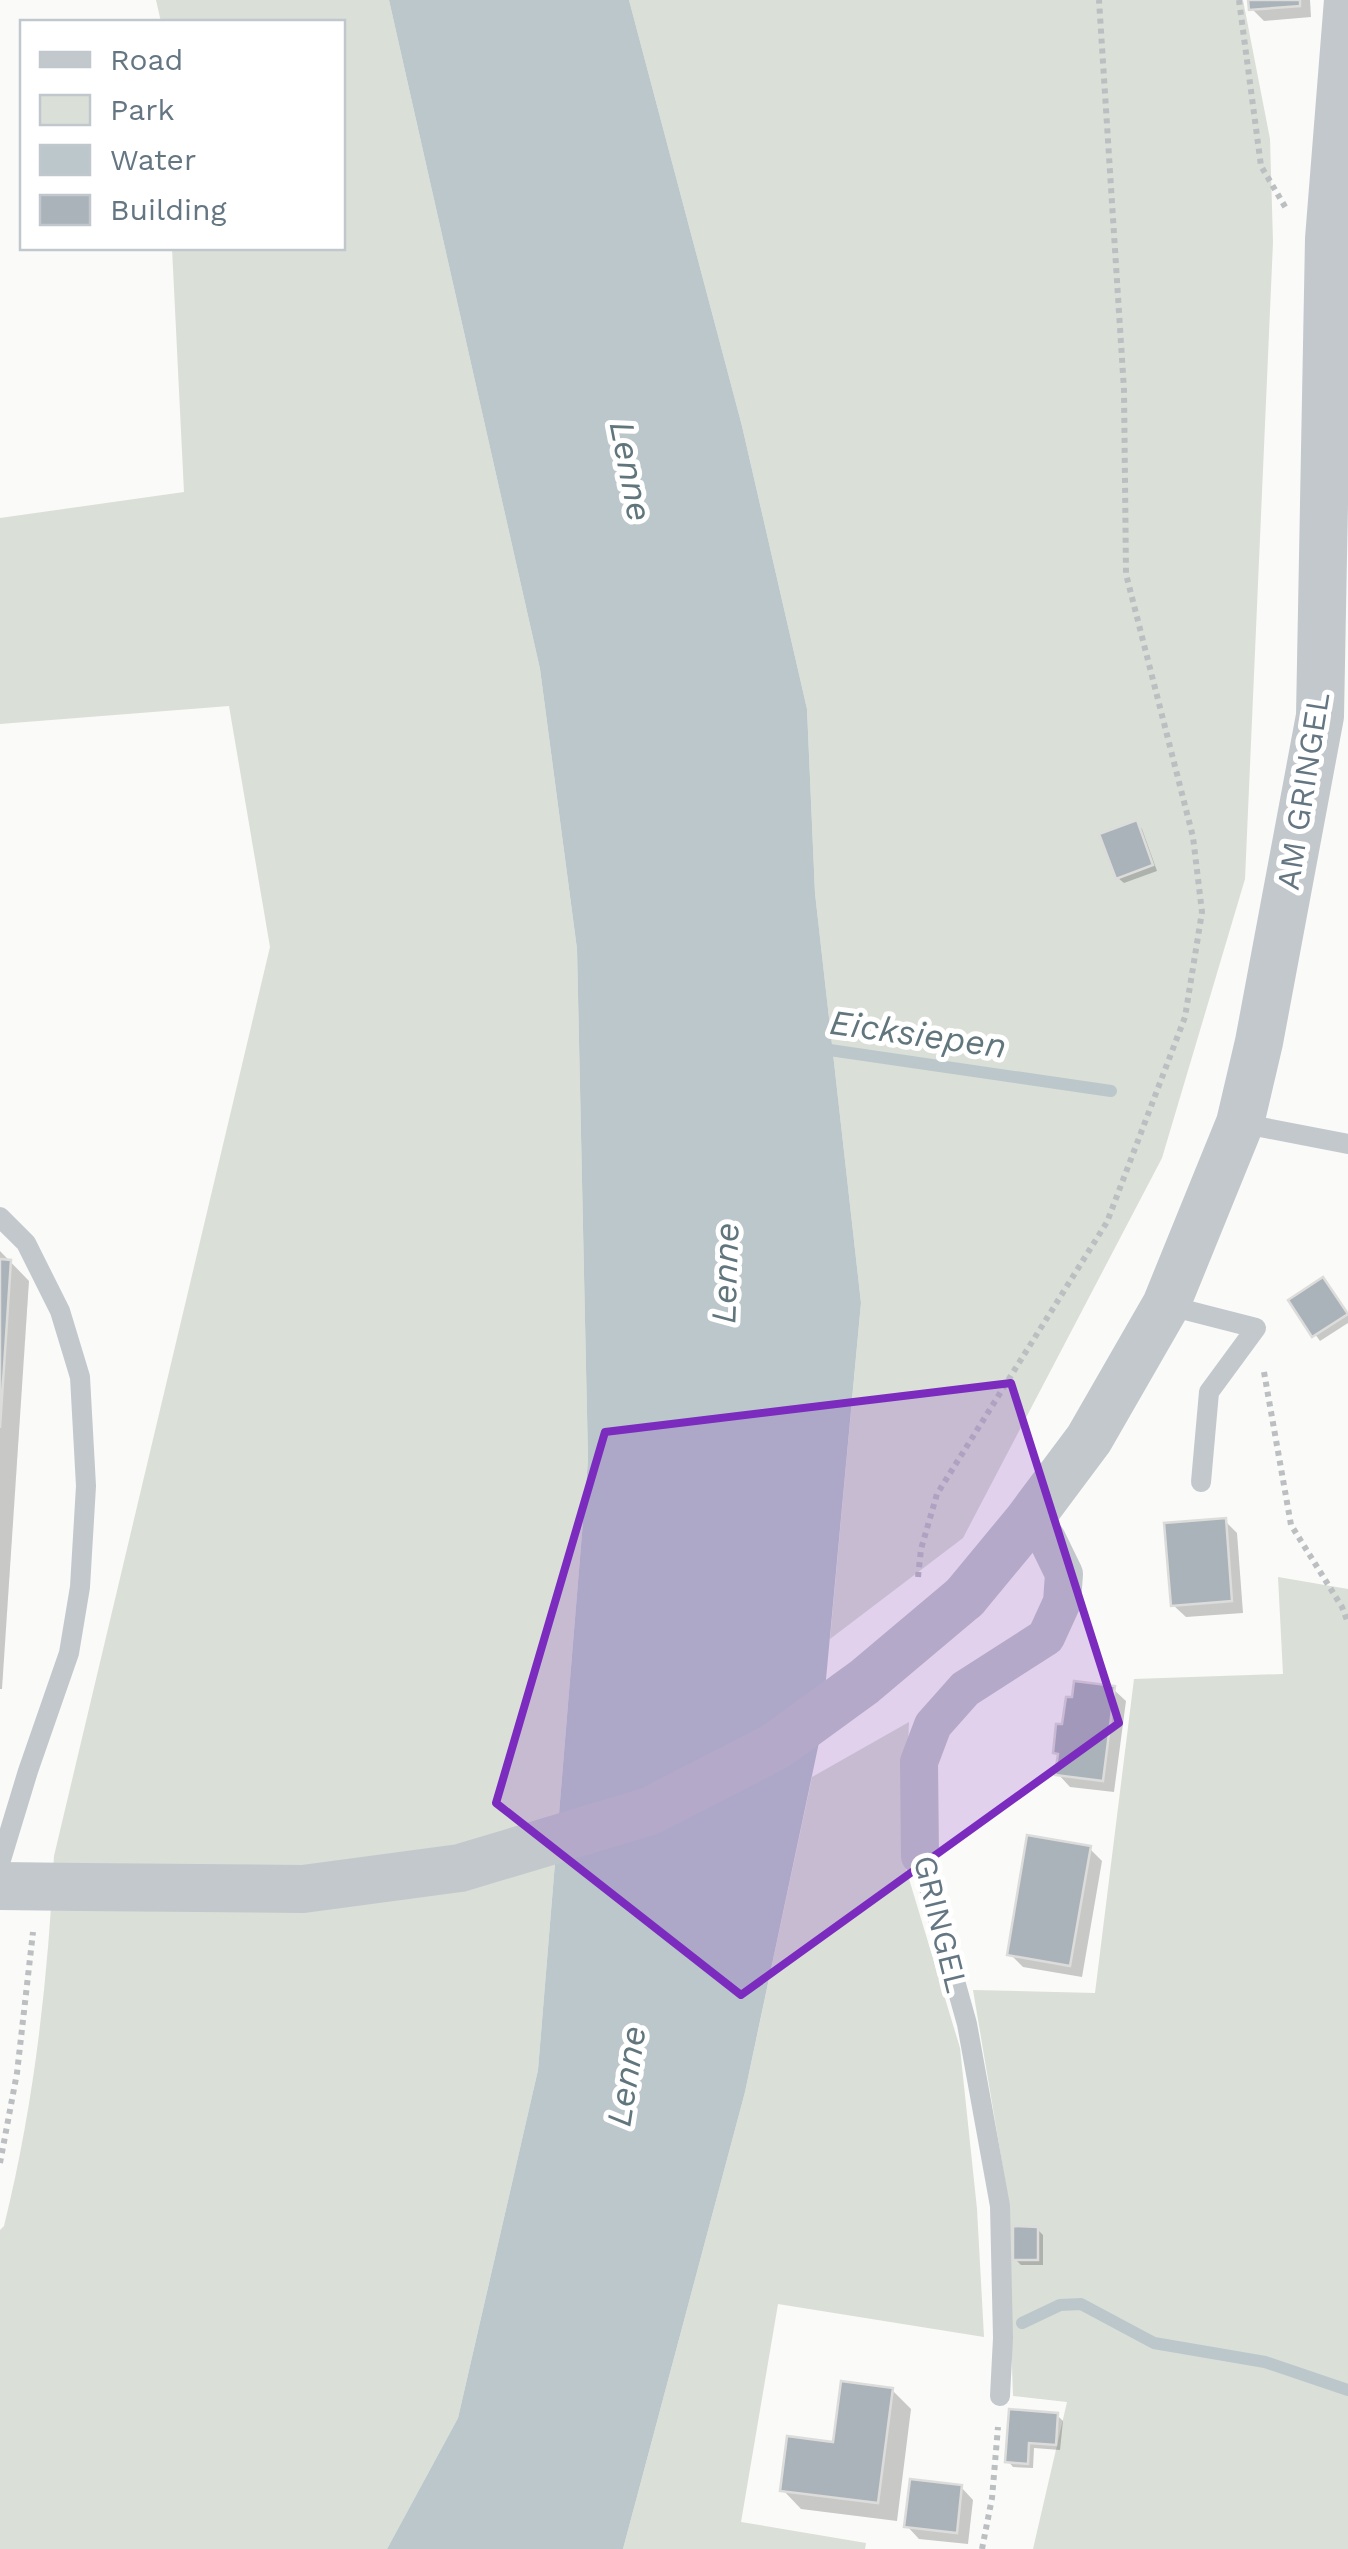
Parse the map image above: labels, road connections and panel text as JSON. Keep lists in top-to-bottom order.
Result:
{
  "streets": {
    "street": ["AM GRINGEL", "GRINGEL"]
  },
  "crossings": [
    ["AM GRINGEL", "GRINGEL"]
  ],
  "water": ["Lenne", "Eicksiepen"],
  "legend": [
    "Road",
    "Park",
    "Water",
    "Building"
  ]
}
